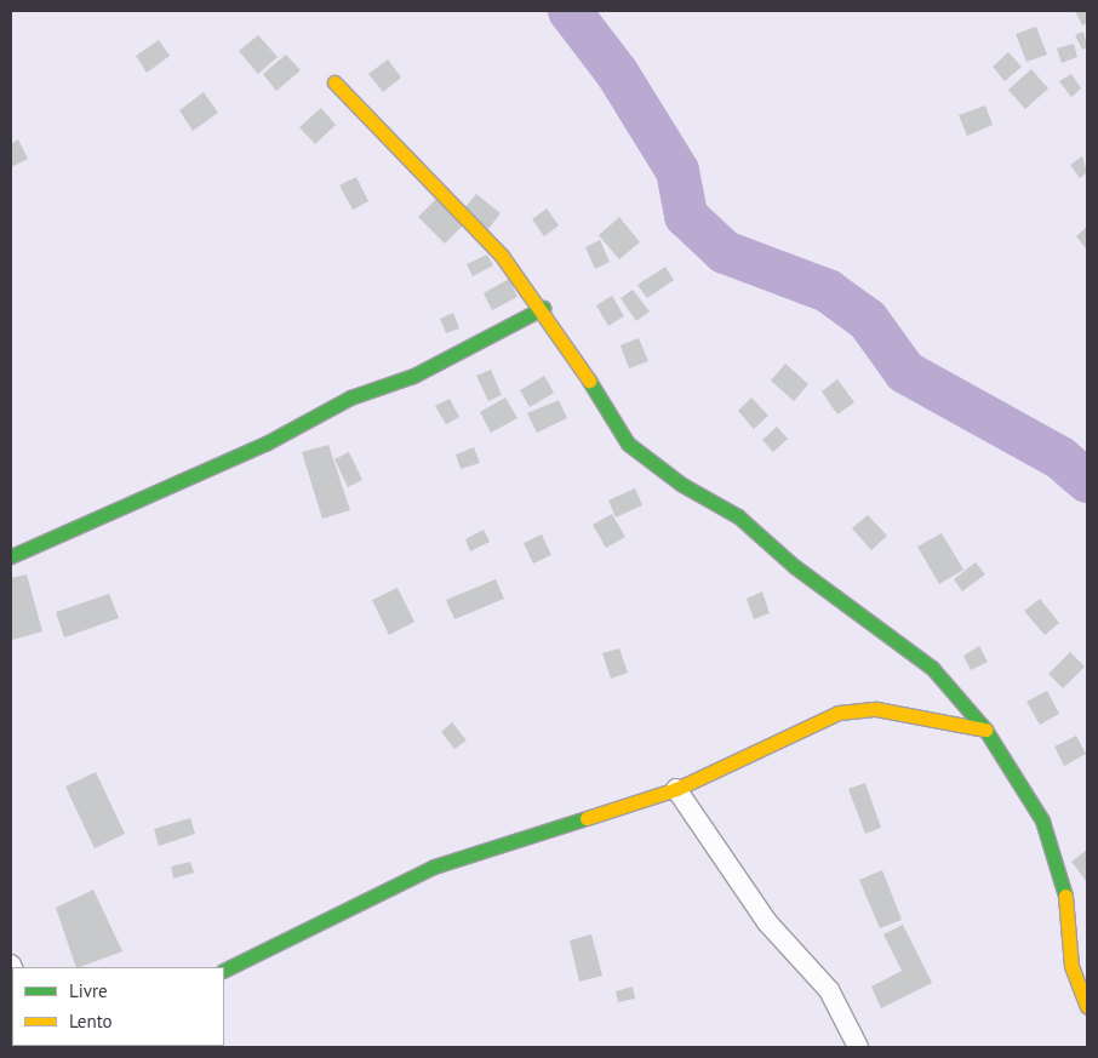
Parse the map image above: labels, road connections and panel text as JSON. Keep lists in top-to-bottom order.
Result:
{
  "legend": ["Livre", "Lento"]
}
